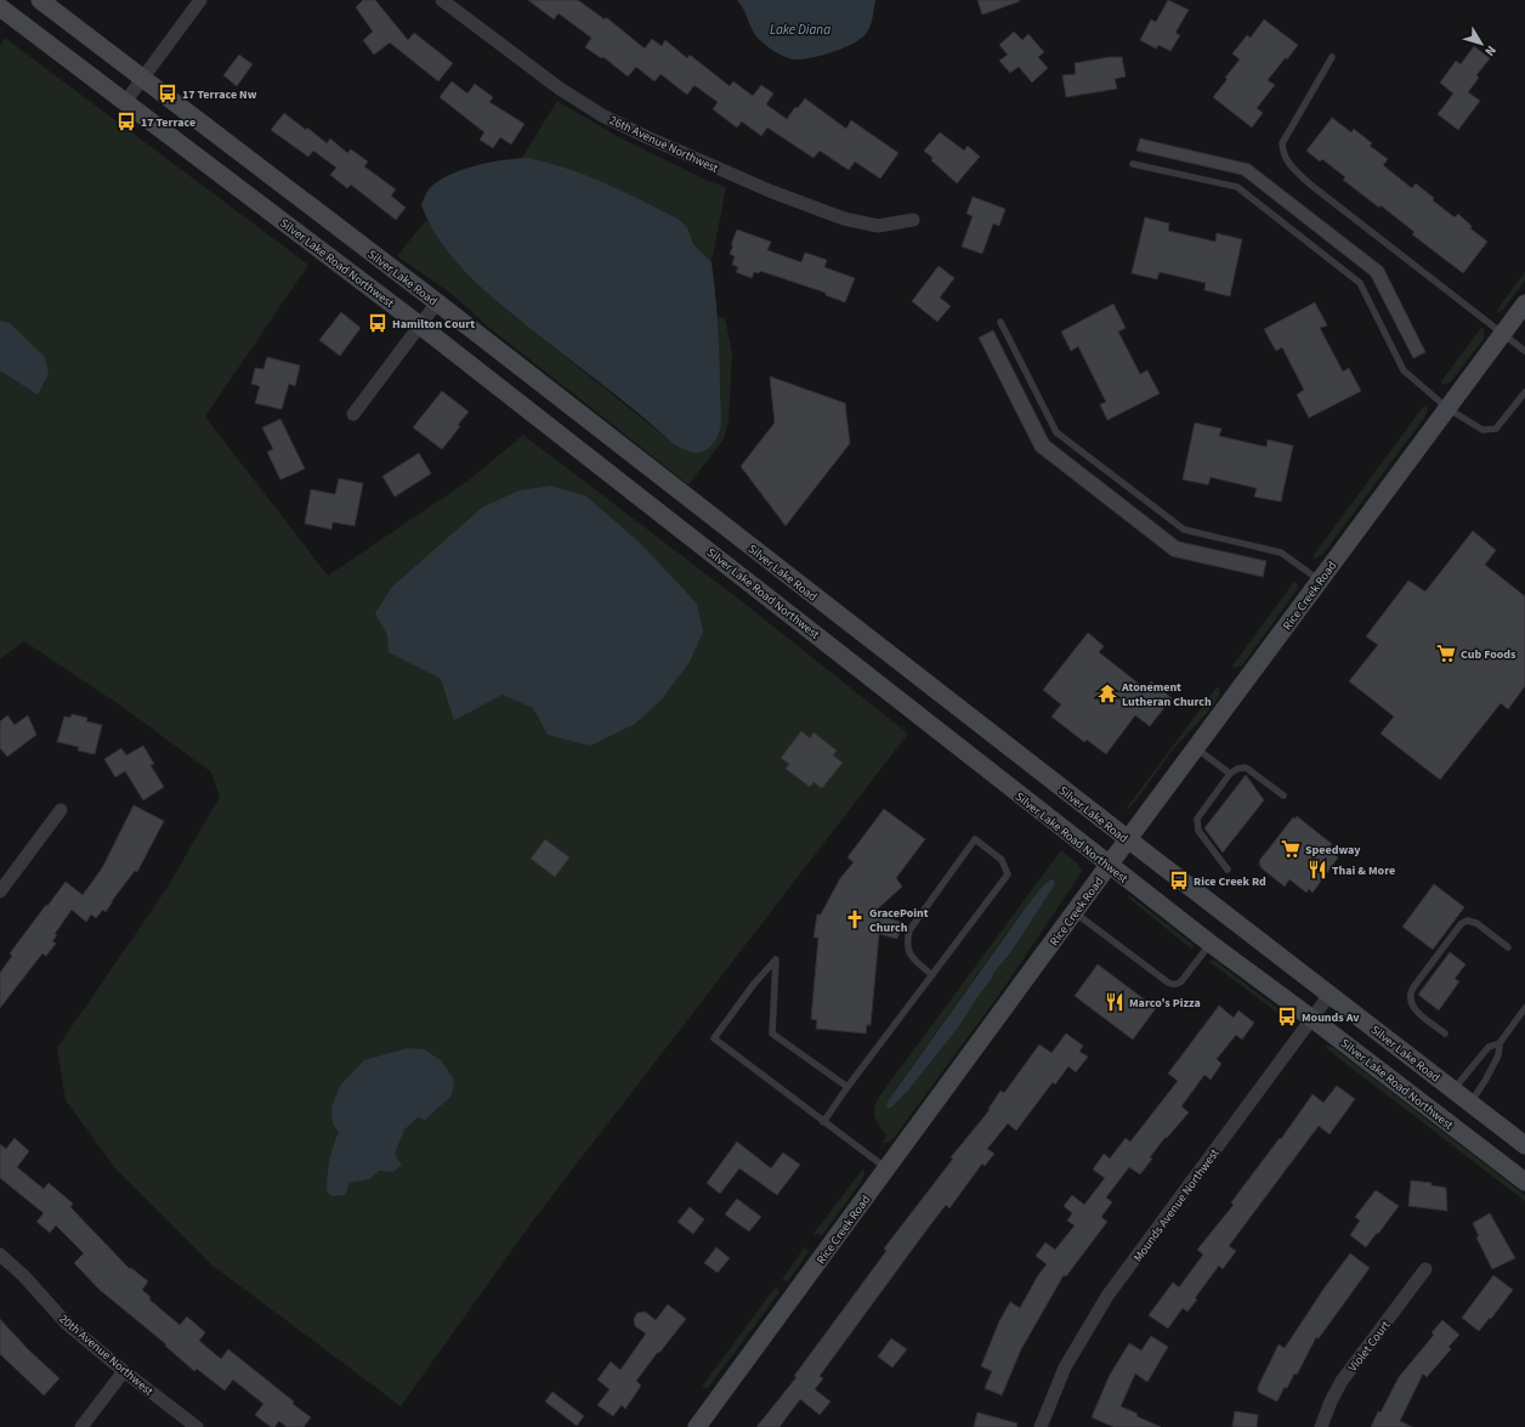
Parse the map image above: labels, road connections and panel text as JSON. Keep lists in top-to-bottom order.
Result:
{
  "streets": {
    "main road": ["Silver Lake Road Northwest", "Silver Lake Road", "Rice Creek Road"],
    "street": [
      "26th Avenue Northwest",
      "Mounds Avenue Northwest",
      "Violet Court",
      "20th Avenue Northwest"
    ]
  },
  "crossings": [
    ["Silver Lake Road Northwest", "Rice Creek Road"],
    ["Silver Lake Road Northwest", "Mounds Avenue Northwest"],
    ["Silver Lake Road", "Rice Creek Road"],
    ["Silver Lake Road", "Mounds Avenue Northwest"]
  ],
  "water": ["Lake Diana"],
  "places": {
    "bus stop": [
      "17 Terrace Nw",
      "17 Terrace",
      "Hamilton Court",
      "Rice Creek Rd",
      "Mounds Av"
    ],
    "supermarket": ["Cub Foods", "Speedway"],
    "temple": ["Atonement Lutheran Church"],
    "restaurant": ["Thai & More", "Marco's Pizza"],
    "church": ["GracePoint Church"]
  },
  "north": "bottom right"
}
